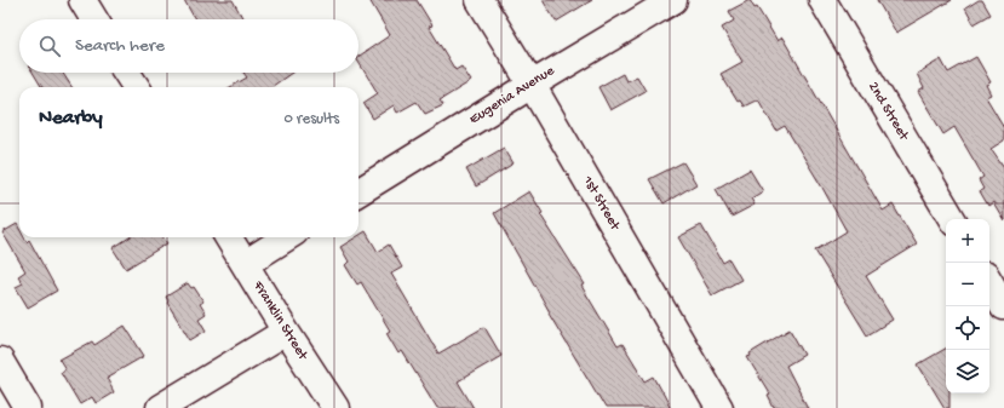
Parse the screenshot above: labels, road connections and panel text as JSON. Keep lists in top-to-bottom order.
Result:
{
  "streets": {
    "street": [
      "Eugenia Avenue",
      "2nd Street",
      "1st Street",
      "Franklin Street"
    ]
  },
  "crossings": [
    ["Eugenia Avenue", "1st Street"]
  ],
  "page": {
    "search": "Search here",
    "heading": ["Nearby", "0 results"],
    "map_buttons": ["+", "−"]
  }
}
